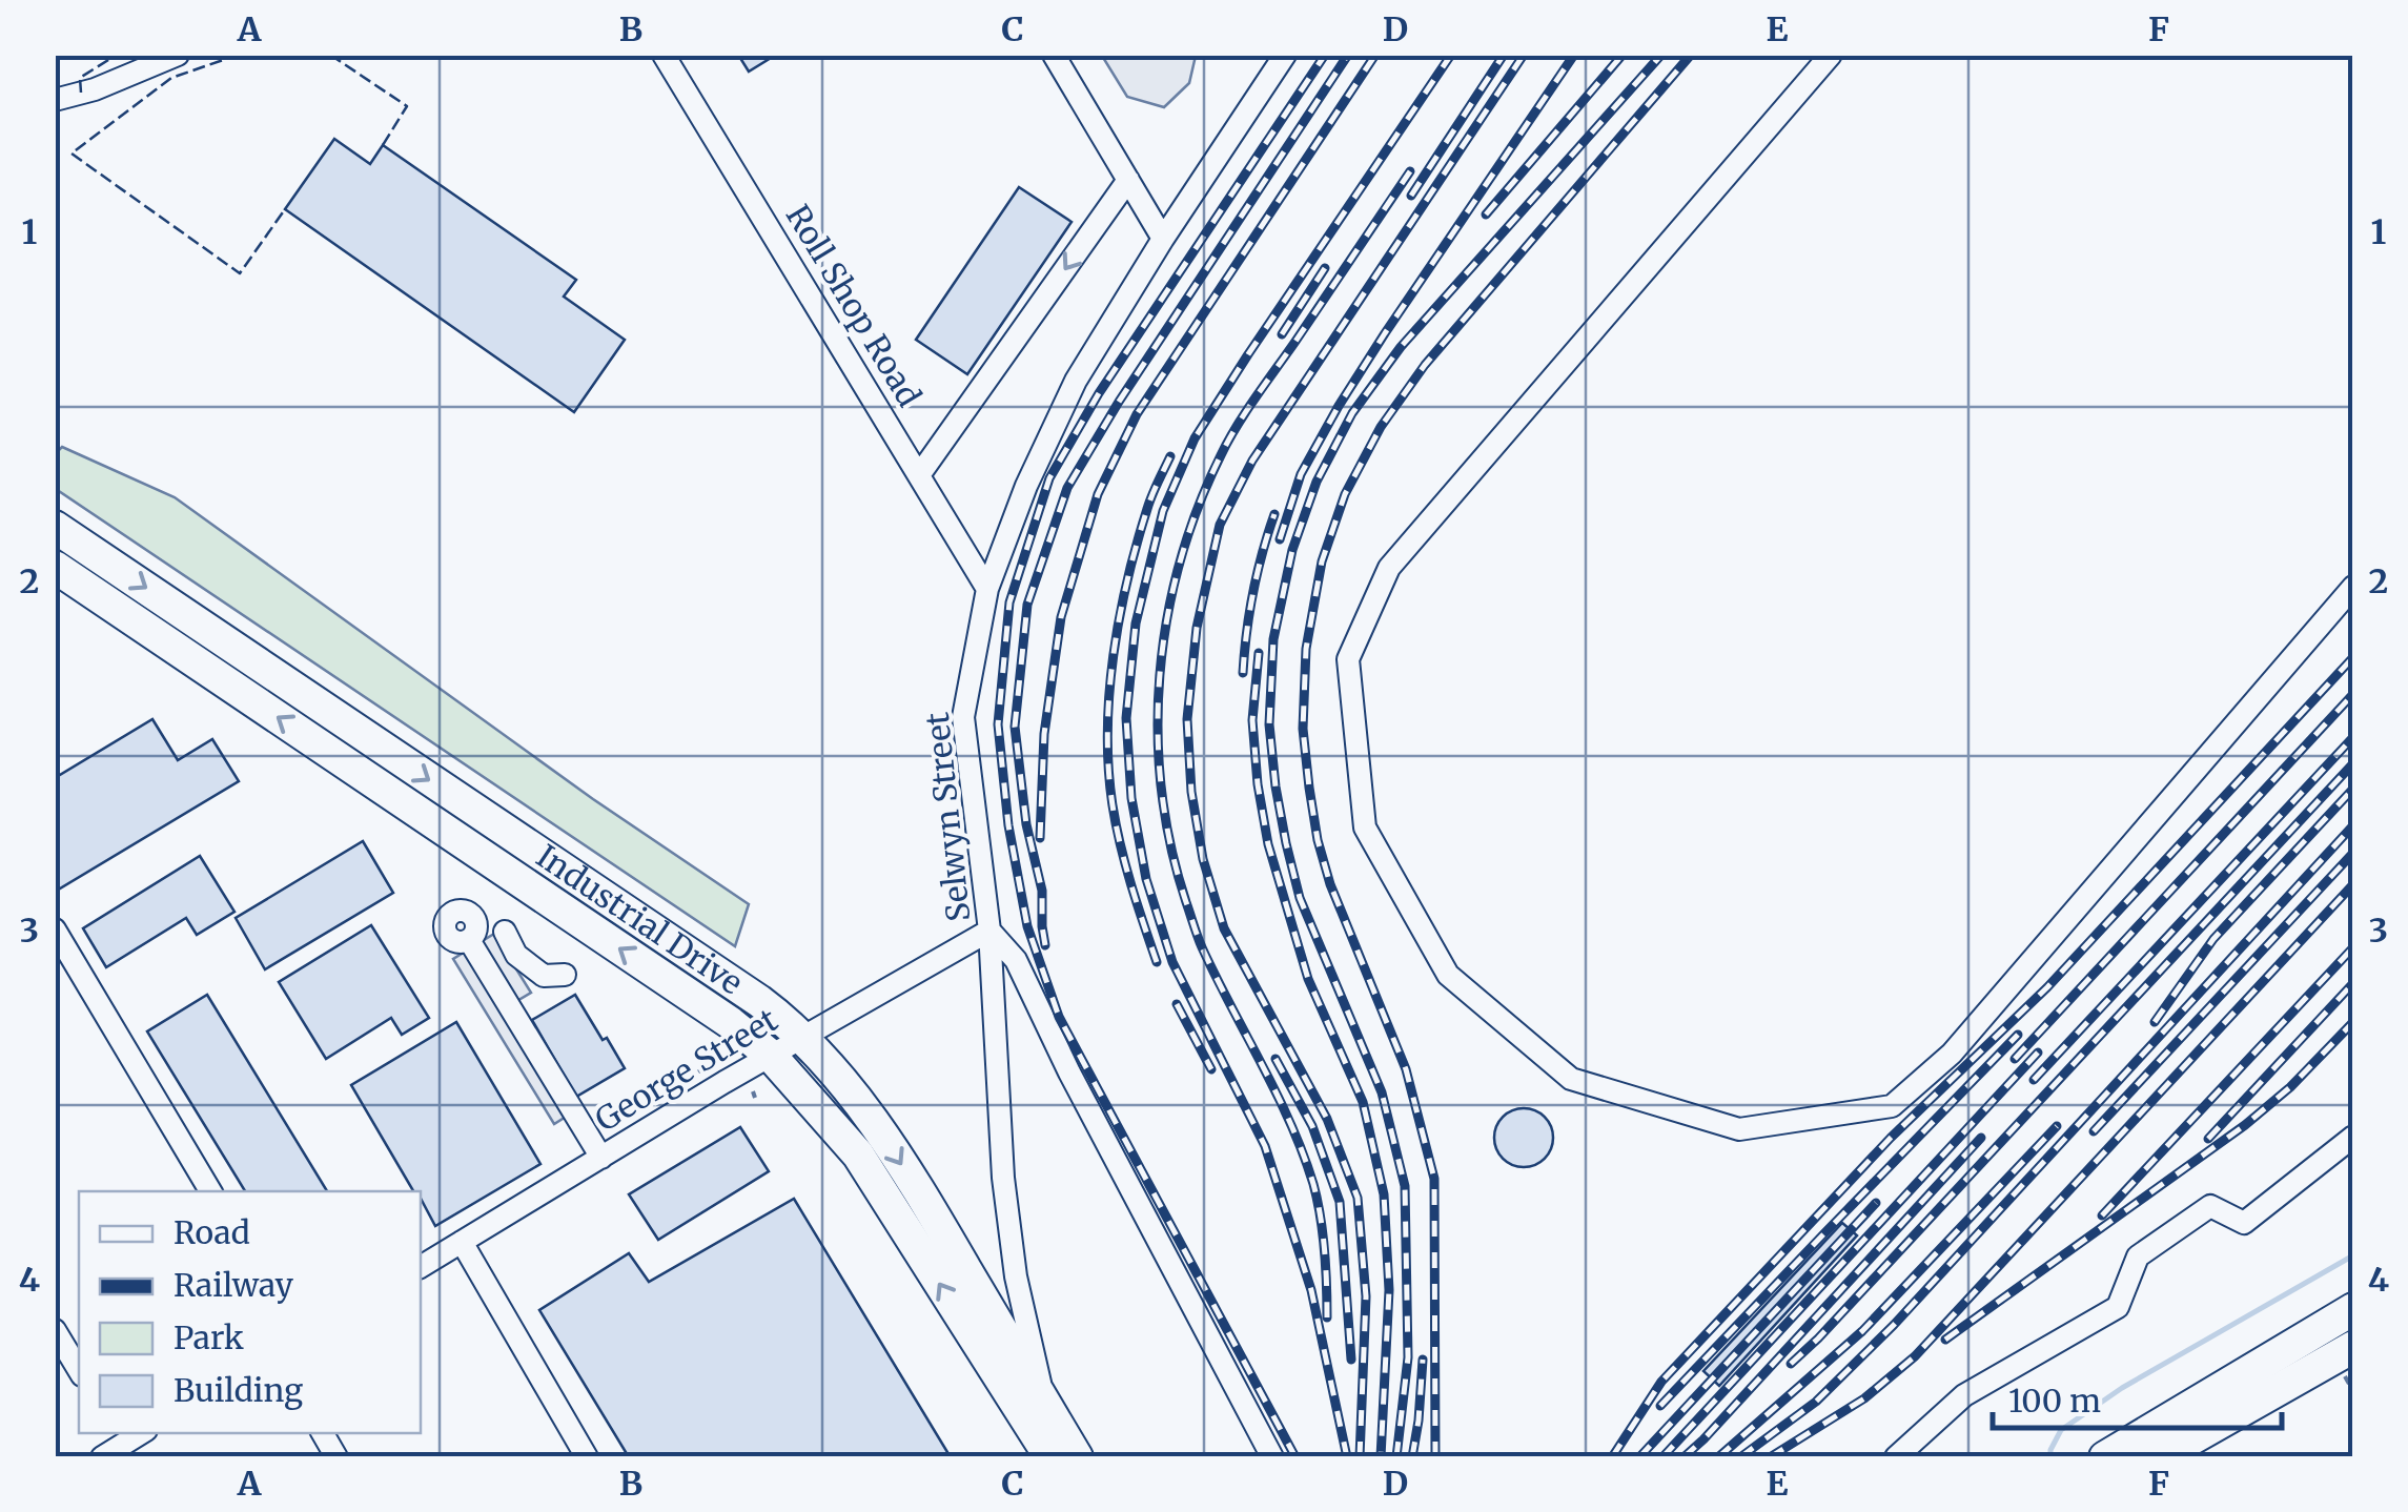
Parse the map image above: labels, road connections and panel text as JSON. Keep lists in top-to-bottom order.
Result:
{
  "streets": {
    "highway": ["Industrial Drive"],
    "street": ["Roll Shop Road", "Selwyn Street", "George Street"]
  },
  "crossings": [
    ["Roll Shop Road", "Selwyn Street"],
    ["Selwyn Street", "George Street"],
    ["Industrial Drive", "George Street"]
  ],
  "legend": [
    "Road",
    "Railway",
    "Park",
    "Building"
  ],
  "scale_bar": "100 m",
  "grid": {
    "columns": [
      "A",
      "B",
      "C",
      "D",
      "E",
      "F"
    ],
    "rows": [
      "1",
      "2",
      "3",
      "4"
    ]
  }
}
